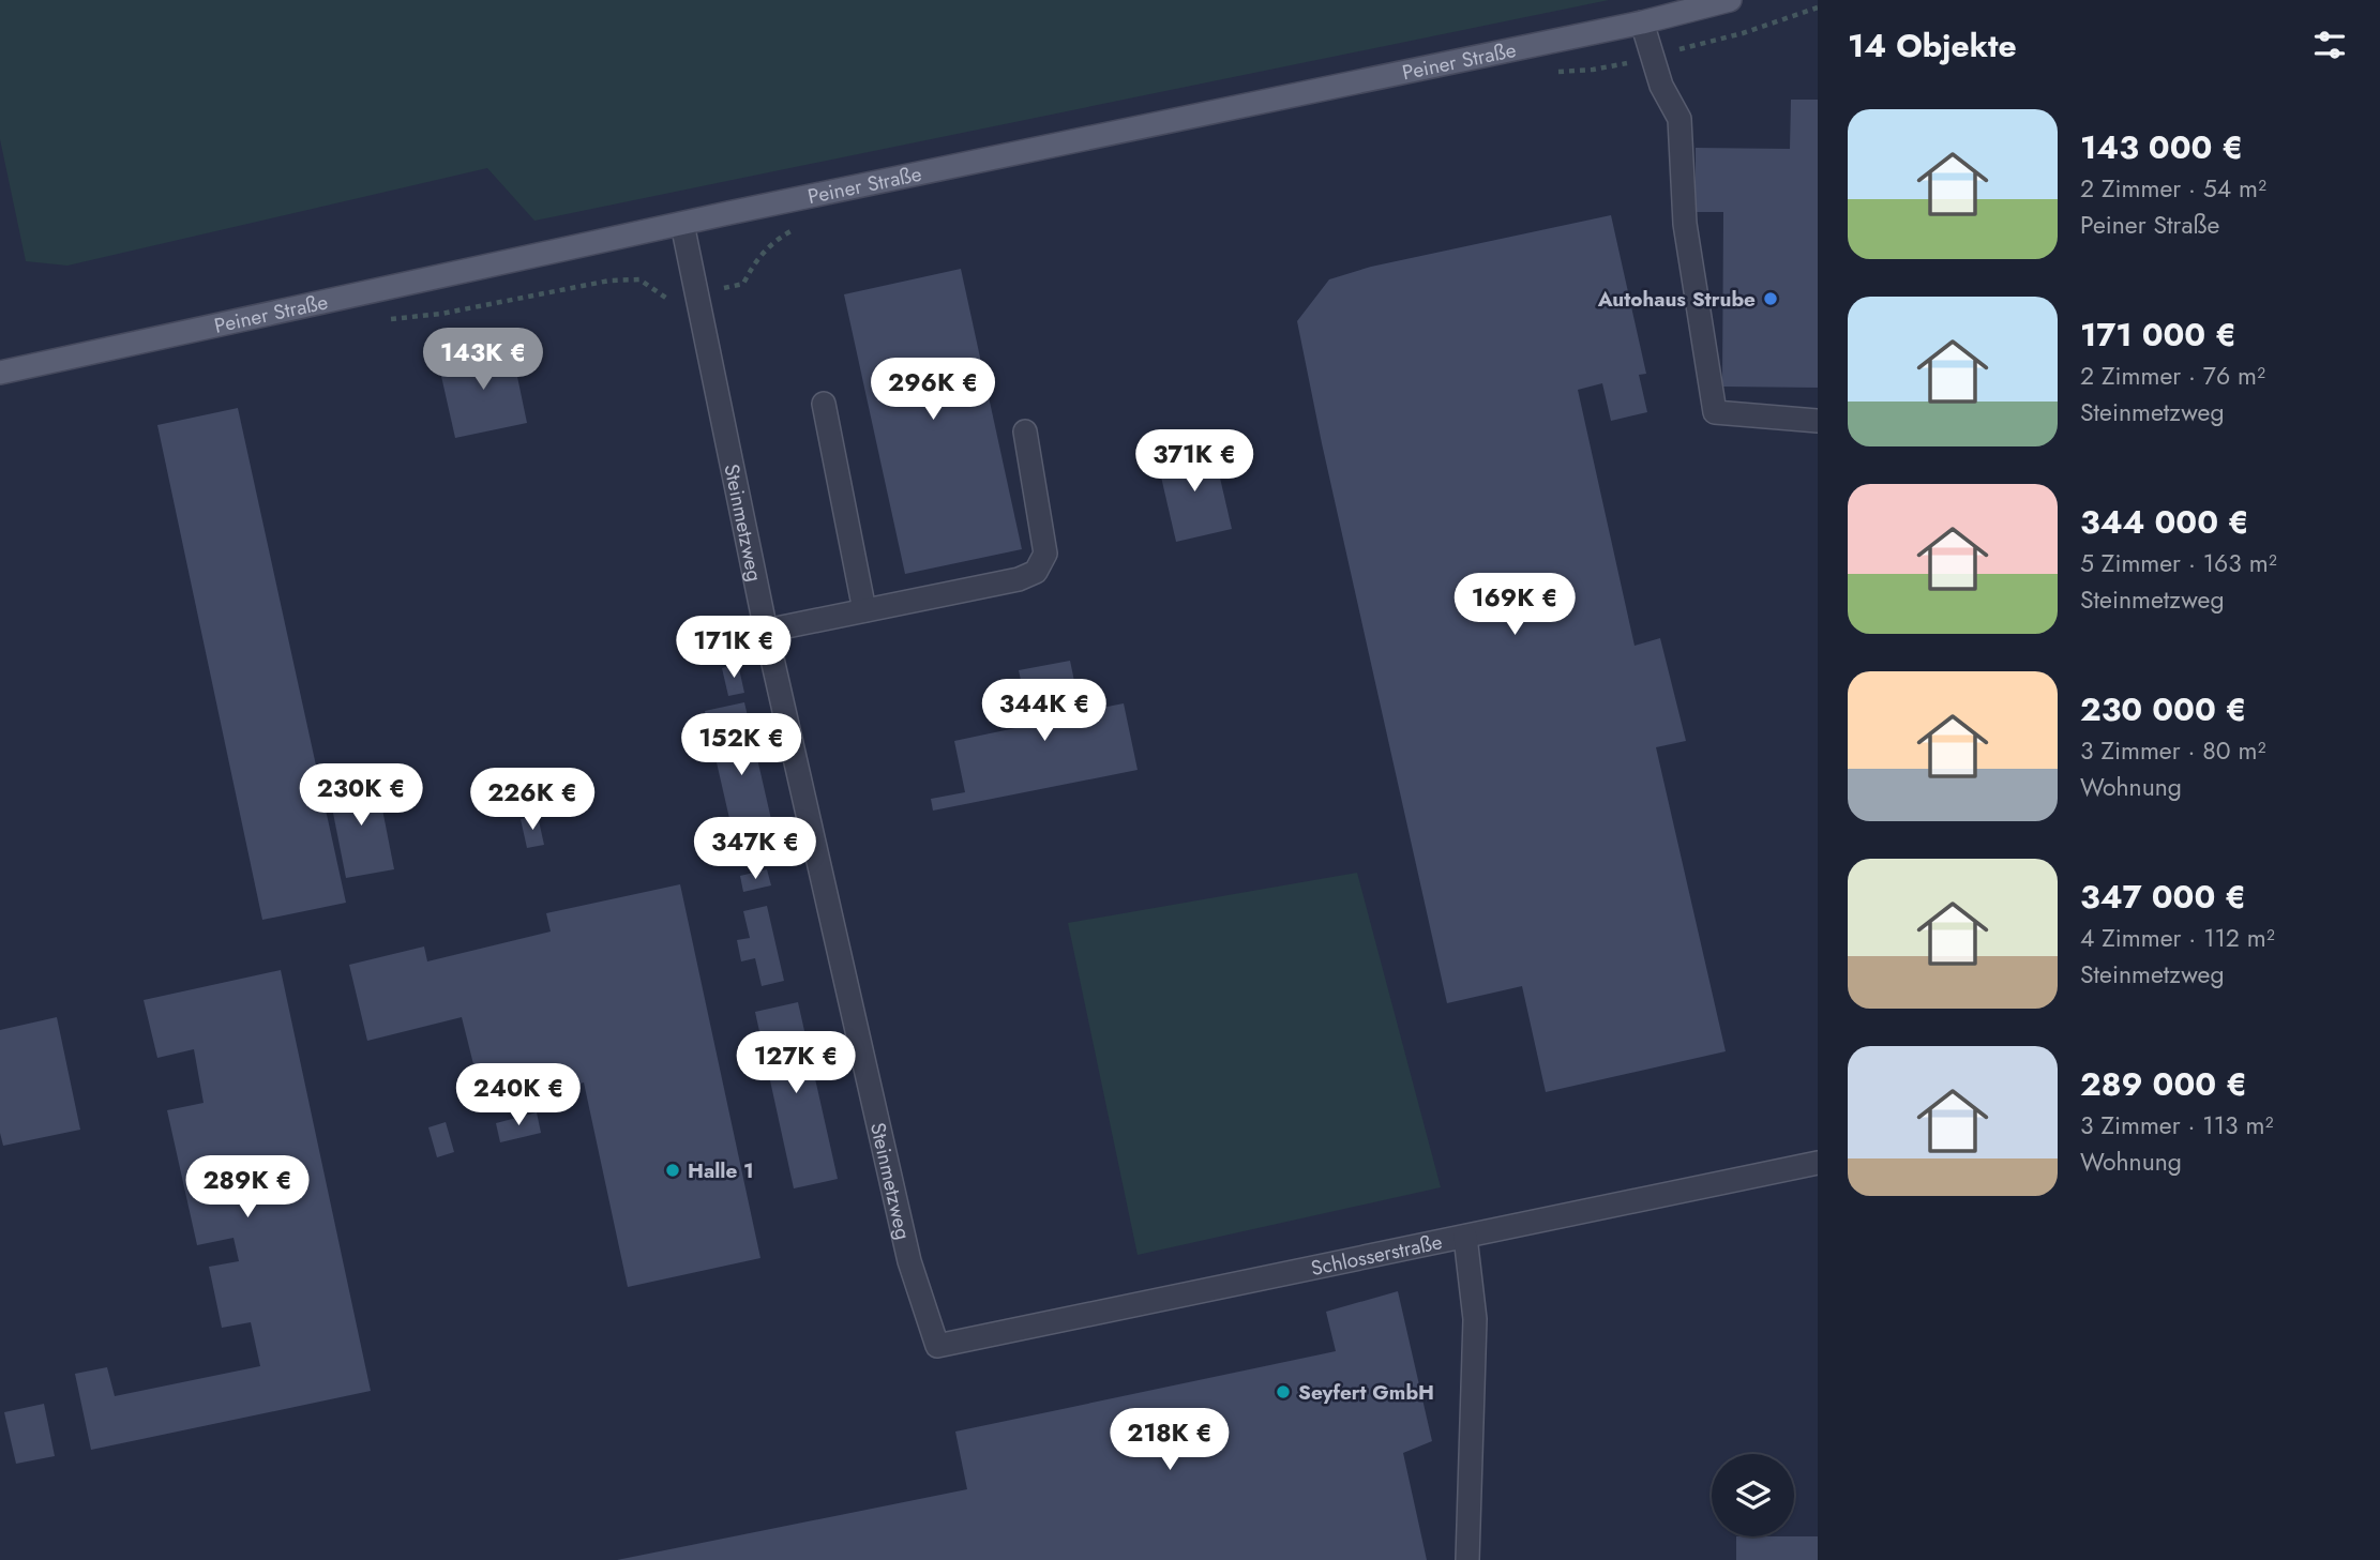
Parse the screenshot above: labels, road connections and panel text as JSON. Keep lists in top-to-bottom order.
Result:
{
  "streets": {
    "main road": ["Peiner Straße"],
    "street": ["Steinmetzweg", "Schlosserstraße"]
  },
  "crossings": [
    ["Peiner Straße", "Steinmetzweg"],
    ["Steinmetzweg", "Schlosserstraße"]
  ],
  "places": ["Autohaus Strube", "Halle 1", "Seyfert GmbH"],
  "page": {
    "heading": "14 Objekte",
    "list": [
      {
        "name": "143 000 €",
        "note": "2 Zimmer · 54 m² · Peiner Straße"
      },
      {
        "name": "171 000 €",
        "note": "2 Zimmer · 76 m² · Steinmetzweg"
      },
      {
        "name": "344 000 €",
        "note": "5 Zimmer · 163 m² · Steinmetzweg"
      },
      {
        "name": "230 000 €",
        "note": "3 Zimmer · 80 m² · Wohnung"
      },
      {
        "name": "347 000 €",
        "note": "4 Zimmer · 112 m² · Steinmetzweg"
      },
      {
        "name": "289 000 €",
        "note": "3 Zimmer · 113 m² · Wohnung"
      }
    ],
    "price": [
      "143K €",
      "296K €",
      "371K €",
      "169K €",
      "171K €",
      "344K €",
      "152K €",
      "230K €",
      "226K €",
      "347K €",
      "127K €",
      "240K €",
      "289K €",
      "218K €"
    ]
  }
}
